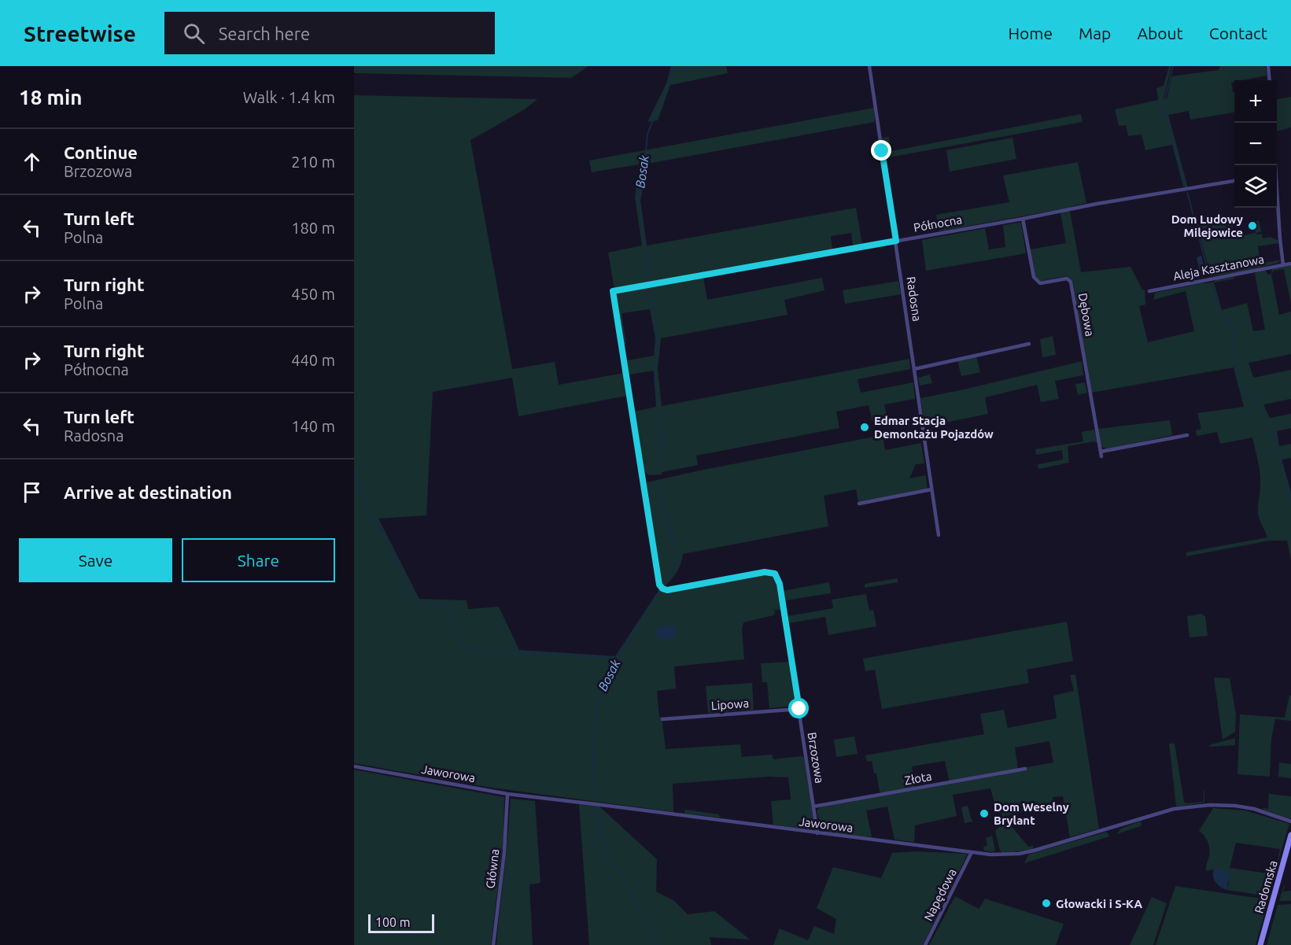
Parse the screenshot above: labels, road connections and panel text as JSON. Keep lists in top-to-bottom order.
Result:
{
  "streets": {
    "main road": ["Radomska"],
    "street": [
      "Północna",
      "Aleja Kasztanowa",
      "Radosna",
      "Dębowa",
      "Lipowa",
      "Brzozowa",
      "Jaworowa",
      "Złota",
      "Główna",
      "Napędowa"
    ]
  },
  "crossings": [
    ["Północna", "Radosna"],
    ["Północna", "Dębowa"],
    ["Północna", "Brzozowa"],
    ["Lipowa", "Brzozowa"],
    ["Brzozowa", "Jaworowa"],
    ["Brzozowa", "Złota"],
    ["Jaworowa", "Główna"],
    ["Jaworowa", "Napędowa"]
  ],
  "water": ["Bosak"],
  "places": [
    "Dom Ludowy Milejowice",
    "Edmar Stacja Demontażu Pojazdów",
    "Dom Weselny Brylant",
    "Głowacki i S-KA"
  ],
  "scale_bar": "100 m",
  "page": {
    "header": "Streetwise",
    "search": "Search here",
    "nav": [
      "Home",
      "Map",
      "About",
      "Contact"
    ],
    "heading": ["18 min", "Walk · 1.4 km"],
    "map_buttons": ["+", "−"],
    "list": [
      ["Continue", "Brzozowa", "210 m"],
      ["Turn left", "Polna", "180 m"],
      ["Turn right", "Polna", "450 m"],
      ["Turn right", "Północna", "440 m"],
      ["Turn left", "Radosna", "140 m"],
      "Arrive at destination"
    ],
    "buttons": ["Save", "Share"],
    "scale": "100 m"
  }
}
